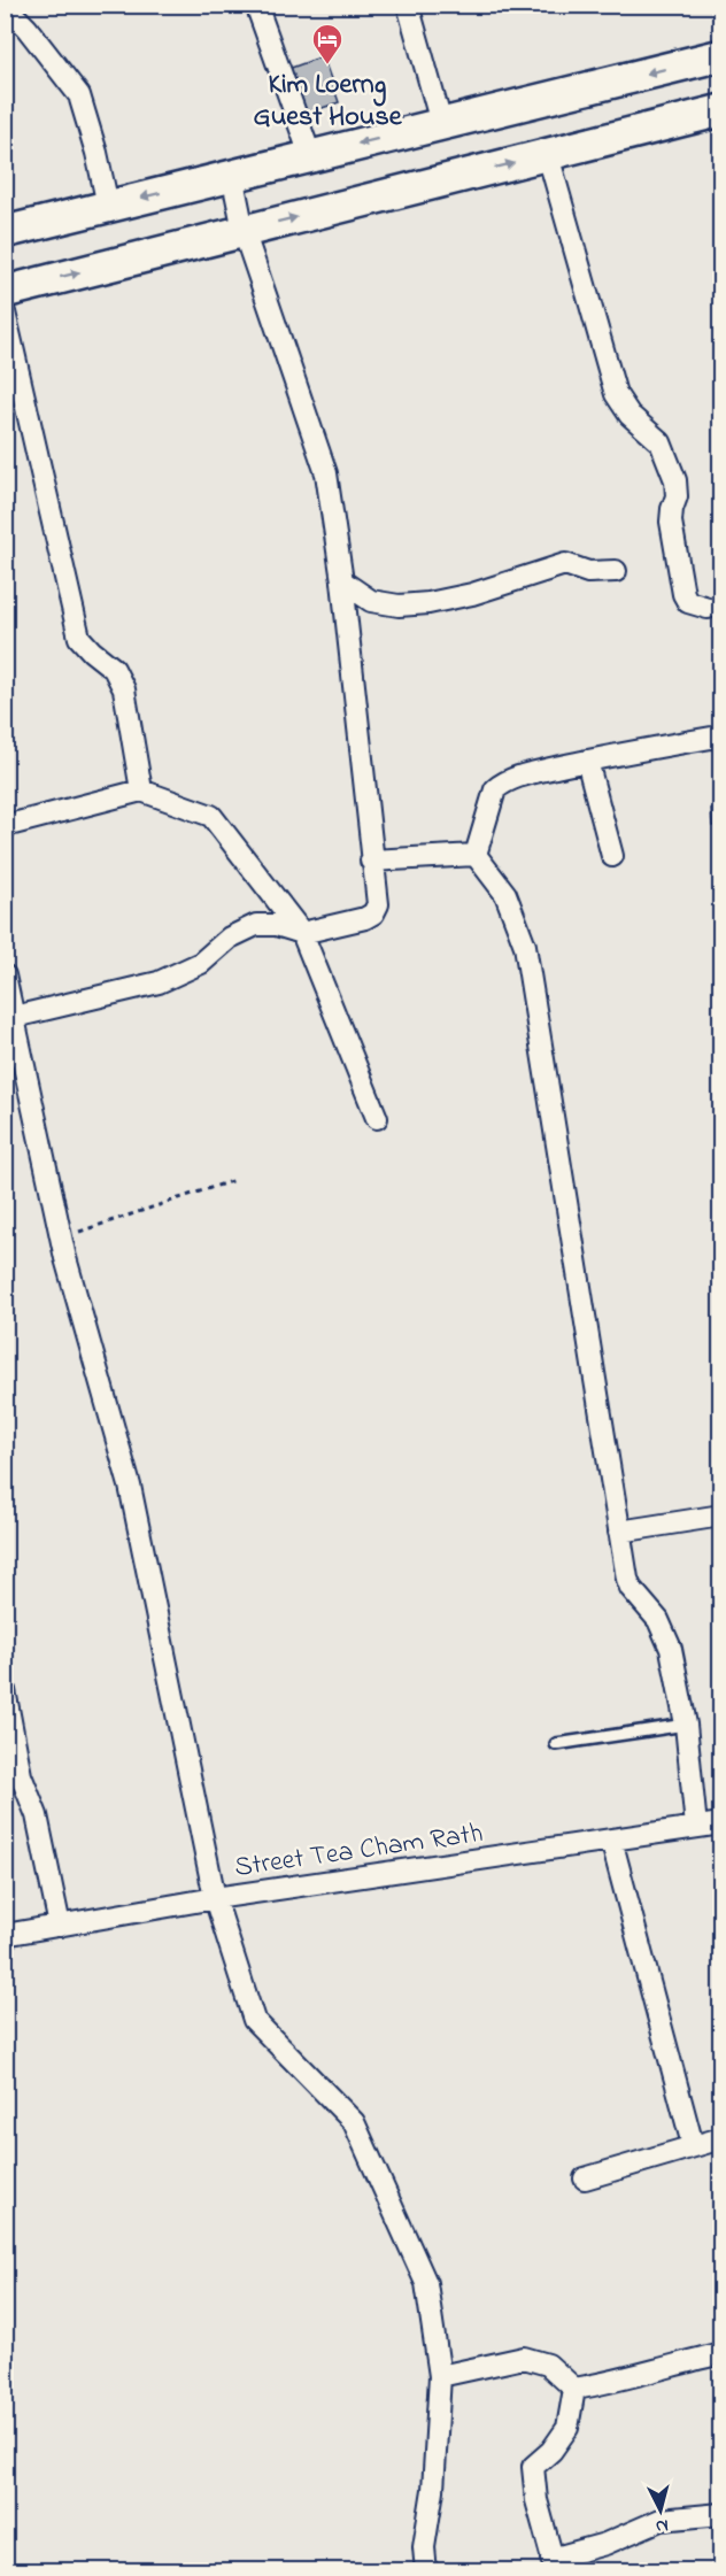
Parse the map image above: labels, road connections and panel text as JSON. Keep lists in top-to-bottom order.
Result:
{
  "streets": {
    "street": ["Street Tea Cham Rath"]
  },
  "places": {
    "hotel": ["Kim Loerng Guest House"]
  },
  "north": "bottom"
}
